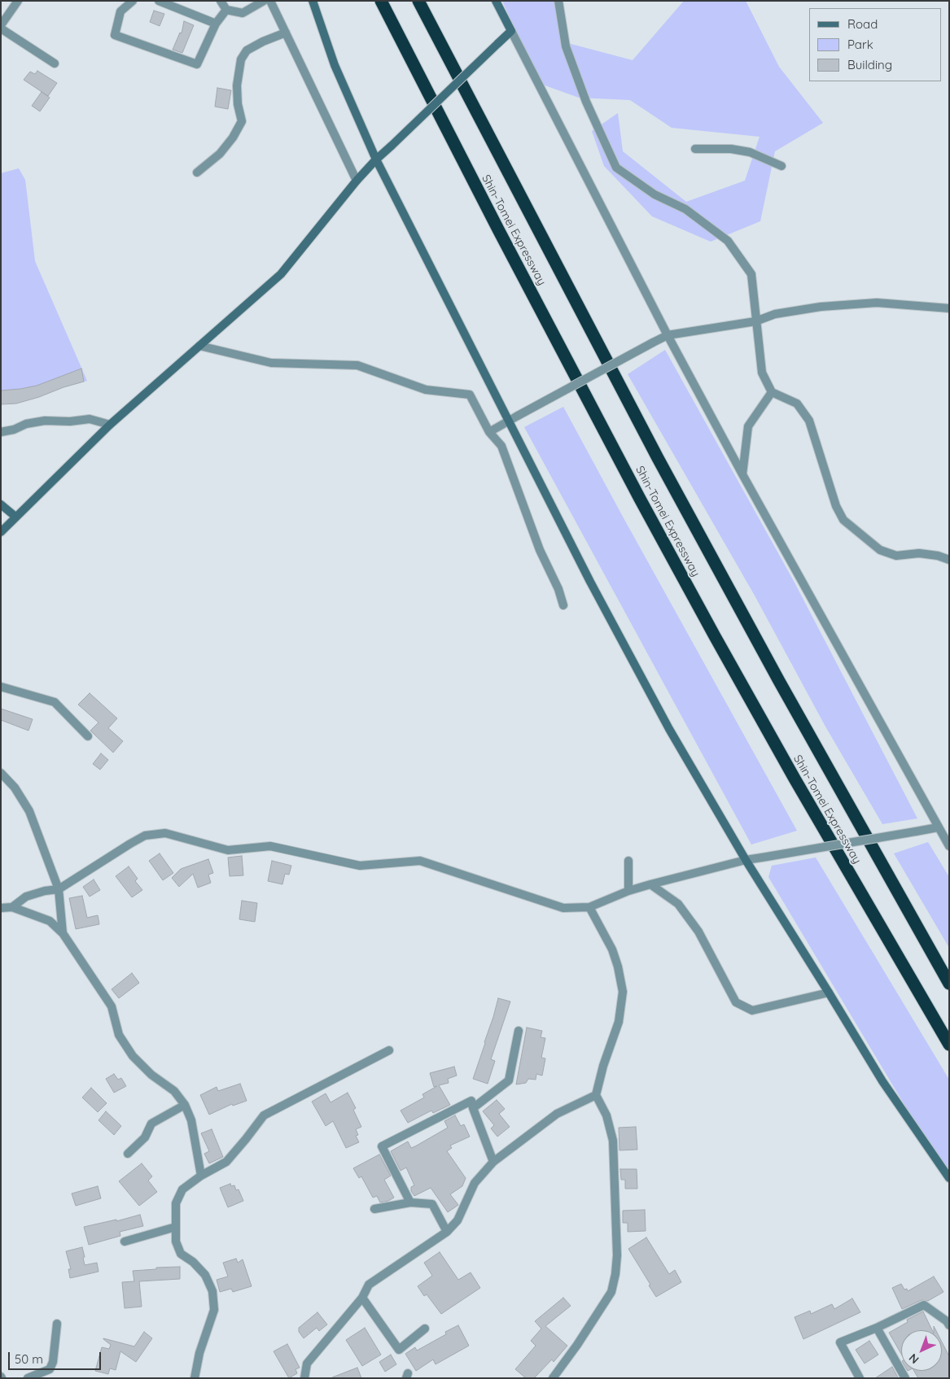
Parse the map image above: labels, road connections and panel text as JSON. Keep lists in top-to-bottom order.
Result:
{
  "streets": {
    "highway": ["Shin-Tomei Expressway"]
  },
  "legend": ["Road", "Park", "Building"],
  "scale_bar": "50 m",
  "north": "bottom left"
}
